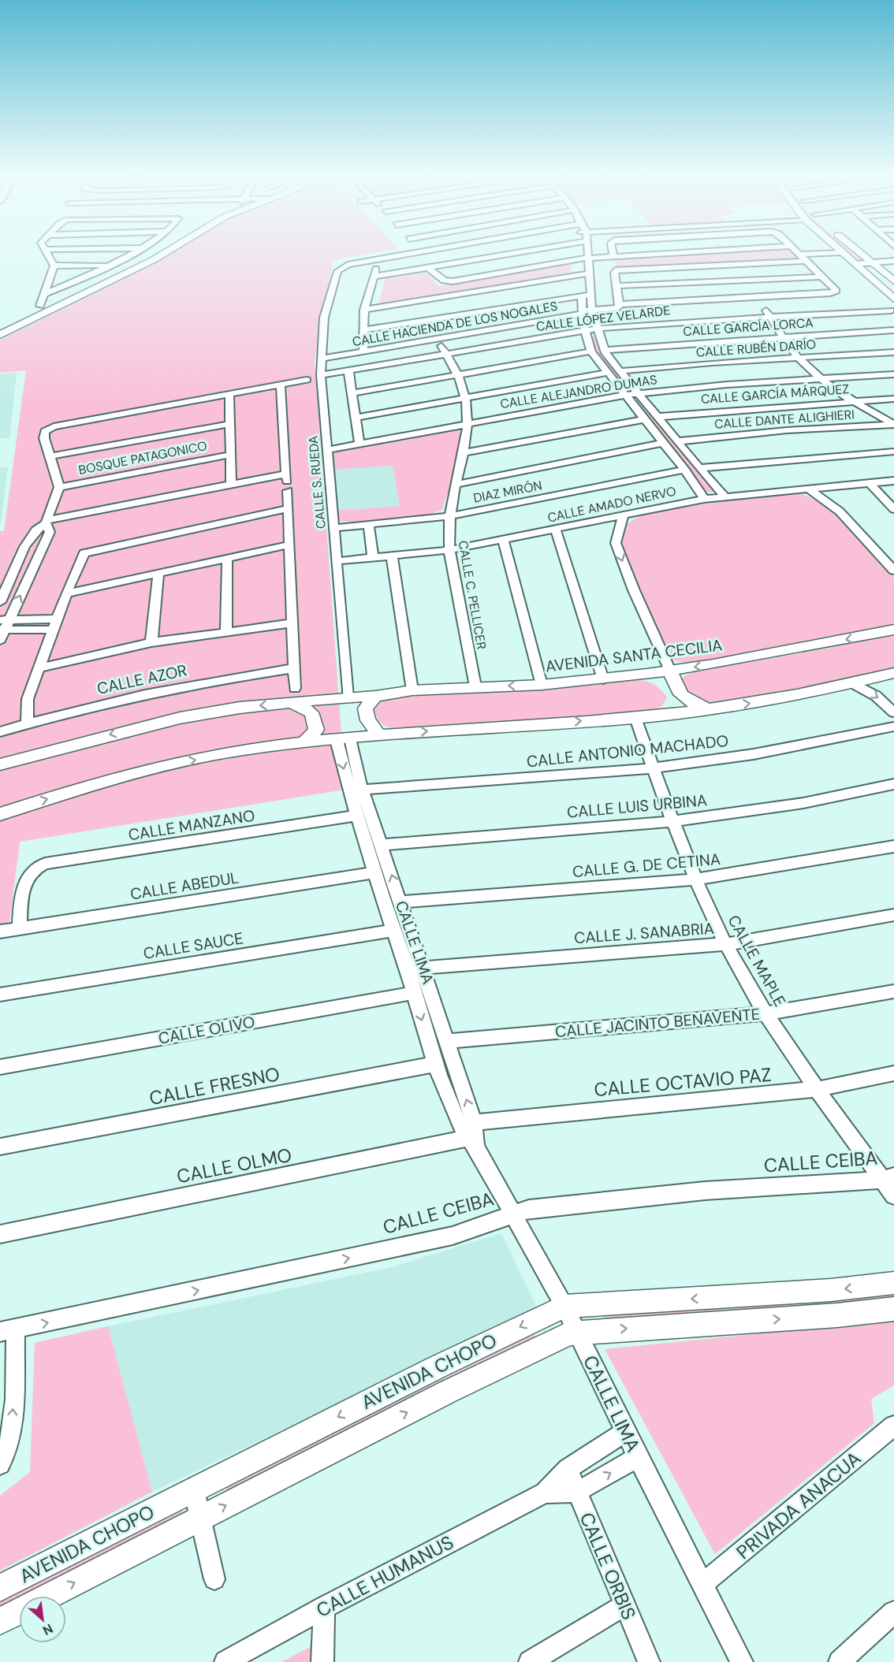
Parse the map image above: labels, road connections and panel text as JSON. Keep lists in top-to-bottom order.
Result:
{
  "streets": {
    "street": [
      "CALLE LÓPEZ VELARDE",
      "CALLE HACIENDA DE LOS NOGALES",
      "CALLE GARCÍA LORCA",
      "CALLE RUBÉN DARÍO",
      "CALLE ALEJANDRO DUMAS",
      "CALLE GARCÍA MÁRQUEZ",
      "CALLE DANTE ALIGHIERI",
      "BOSQUE PATAGONICO",
      "CALLE S. RUEDA",
      "DIAZ MIRÓN",
      "CALLE AMADO NERVO",
      "CALLE C. PELLICER",
      "AVENIDA SANTA CECILIA",
      "CALLE AZOR",
      "CALLE ANTONIO MACHADO",
      "CALLE LUIS URBINA",
      "CALLE MANZANO",
      "CALLE G. DE CETINA",
      "CALLE ABEDUL",
      "CALLE J. SANABRIA",
      "CALLE LIMA",
      "CALLE SAUCE",
      "CALLE MAPLE",
      "CALLE JACINTO BENAVENTE",
      "CALLE OLIVO",
      "CALLE OCTAVIO PAZ",
      "CALLE FRESNO",
      "CALLE CEIBA",
      "CALLE OLMO",
      "AVENIDA CHOPO",
      "PRIVADA ANACUA",
      "CALLE ORBIS",
      "CALLE HUMANUS"
    ]
  },
  "crossings": [
    ["CALLE LÓPEZ VELARDE", "CALLE S. RUEDA"],
    ["CALLE LÓPEZ VELARDE", "CALLE C. PELLICER"],
    ["CALLE HACIENDA DE LOS NOGALES", "CALLE S. RUEDA"],
    ["CALLE ALEJANDRO DUMAS", "CALLE S. RUEDA"],
    ["CALLE ALEJANDRO DUMAS", "CALLE C. PELLICER"],
    ["CALLE S. RUEDA", "DIAZ MIRÓN"],
    ["CALLE S. RUEDA", "CALLE AMADO NERVO"],
    ["CALLE S. RUEDA", "AVENIDA SANTA CECILIA"],
    ["DIAZ MIRÓN", "CALLE C. PELLICER"],
    ["CALLE AMADO NERVO", "CALLE C. PELLICER"],
    ["CALLE C. PELLICER", "AVENIDA SANTA CECILIA"],
    ["CALLE ANTONIO MACHADO", "CALLE LIMA"],
    ["CALLE ANTONIO MACHADO", "CALLE MAPLE"],
    ["CALLE LUIS URBINA", "CALLE LIMA"],
    ["CALLE LUIS URBINA", "CALLE MAPLE"],
    ["CALLE MANZANO", "CALLE ABEDUL"],
    ["CALLE MANZANO", "CALLE LIMA"],
    ["CALLE G. DE CETINA", "CALLE LIMA"],
    ["CALLE G. DE CETINA", "CALLE MAPLE"],
    ["CALLE ABEDUL", "CALLE LIMA"],
    ["CALLE J. SANABRIA", "CALLE LIMA"],
    ["CALLE J. SANABRIA", "CALLE MAPLE"],
    ["CALLE LIMA", "CALLE SAUCE"],
    ["CALLE LIMA", "CALLE JACINTO BENAVENTE"],
    ["CALLE LIMA", "CALLE OLIVO"],
    ["CALLE LIMA", "CALLE OCTAVIO PAZ"],
    ["CALLE LIMA", "CALLE FRESNO"],
    ["CALLE LIMA", "CALLE CEIBA"],
    ["CALLE LIMA", "CALLE OLMO"],
    ["CALLE LIMA", "AVENIDA CHOPO"],
    ["CALLE LIMA", "PRIVADA ANACUA"],
    ["CALLE LIMA", "CALLE HUMANUS"],
    ["CALLE MAPLE", "CALLE JACINTO BENAVENTE"],
    ["CALLE MAPLE", "CALLE OCTAVIO PAZ"],
    ["CALLE MAPLE", "CALLE CEIBA"],
    ["CALLE OCTAVIO PAZ", "CALLE OLMO"],
    ["CALLE ORBIS", "CALLE HUMANUS"]
  ],
  "one_way": ["CALLE CEIBA"],
  "north": "bottom right"
}
